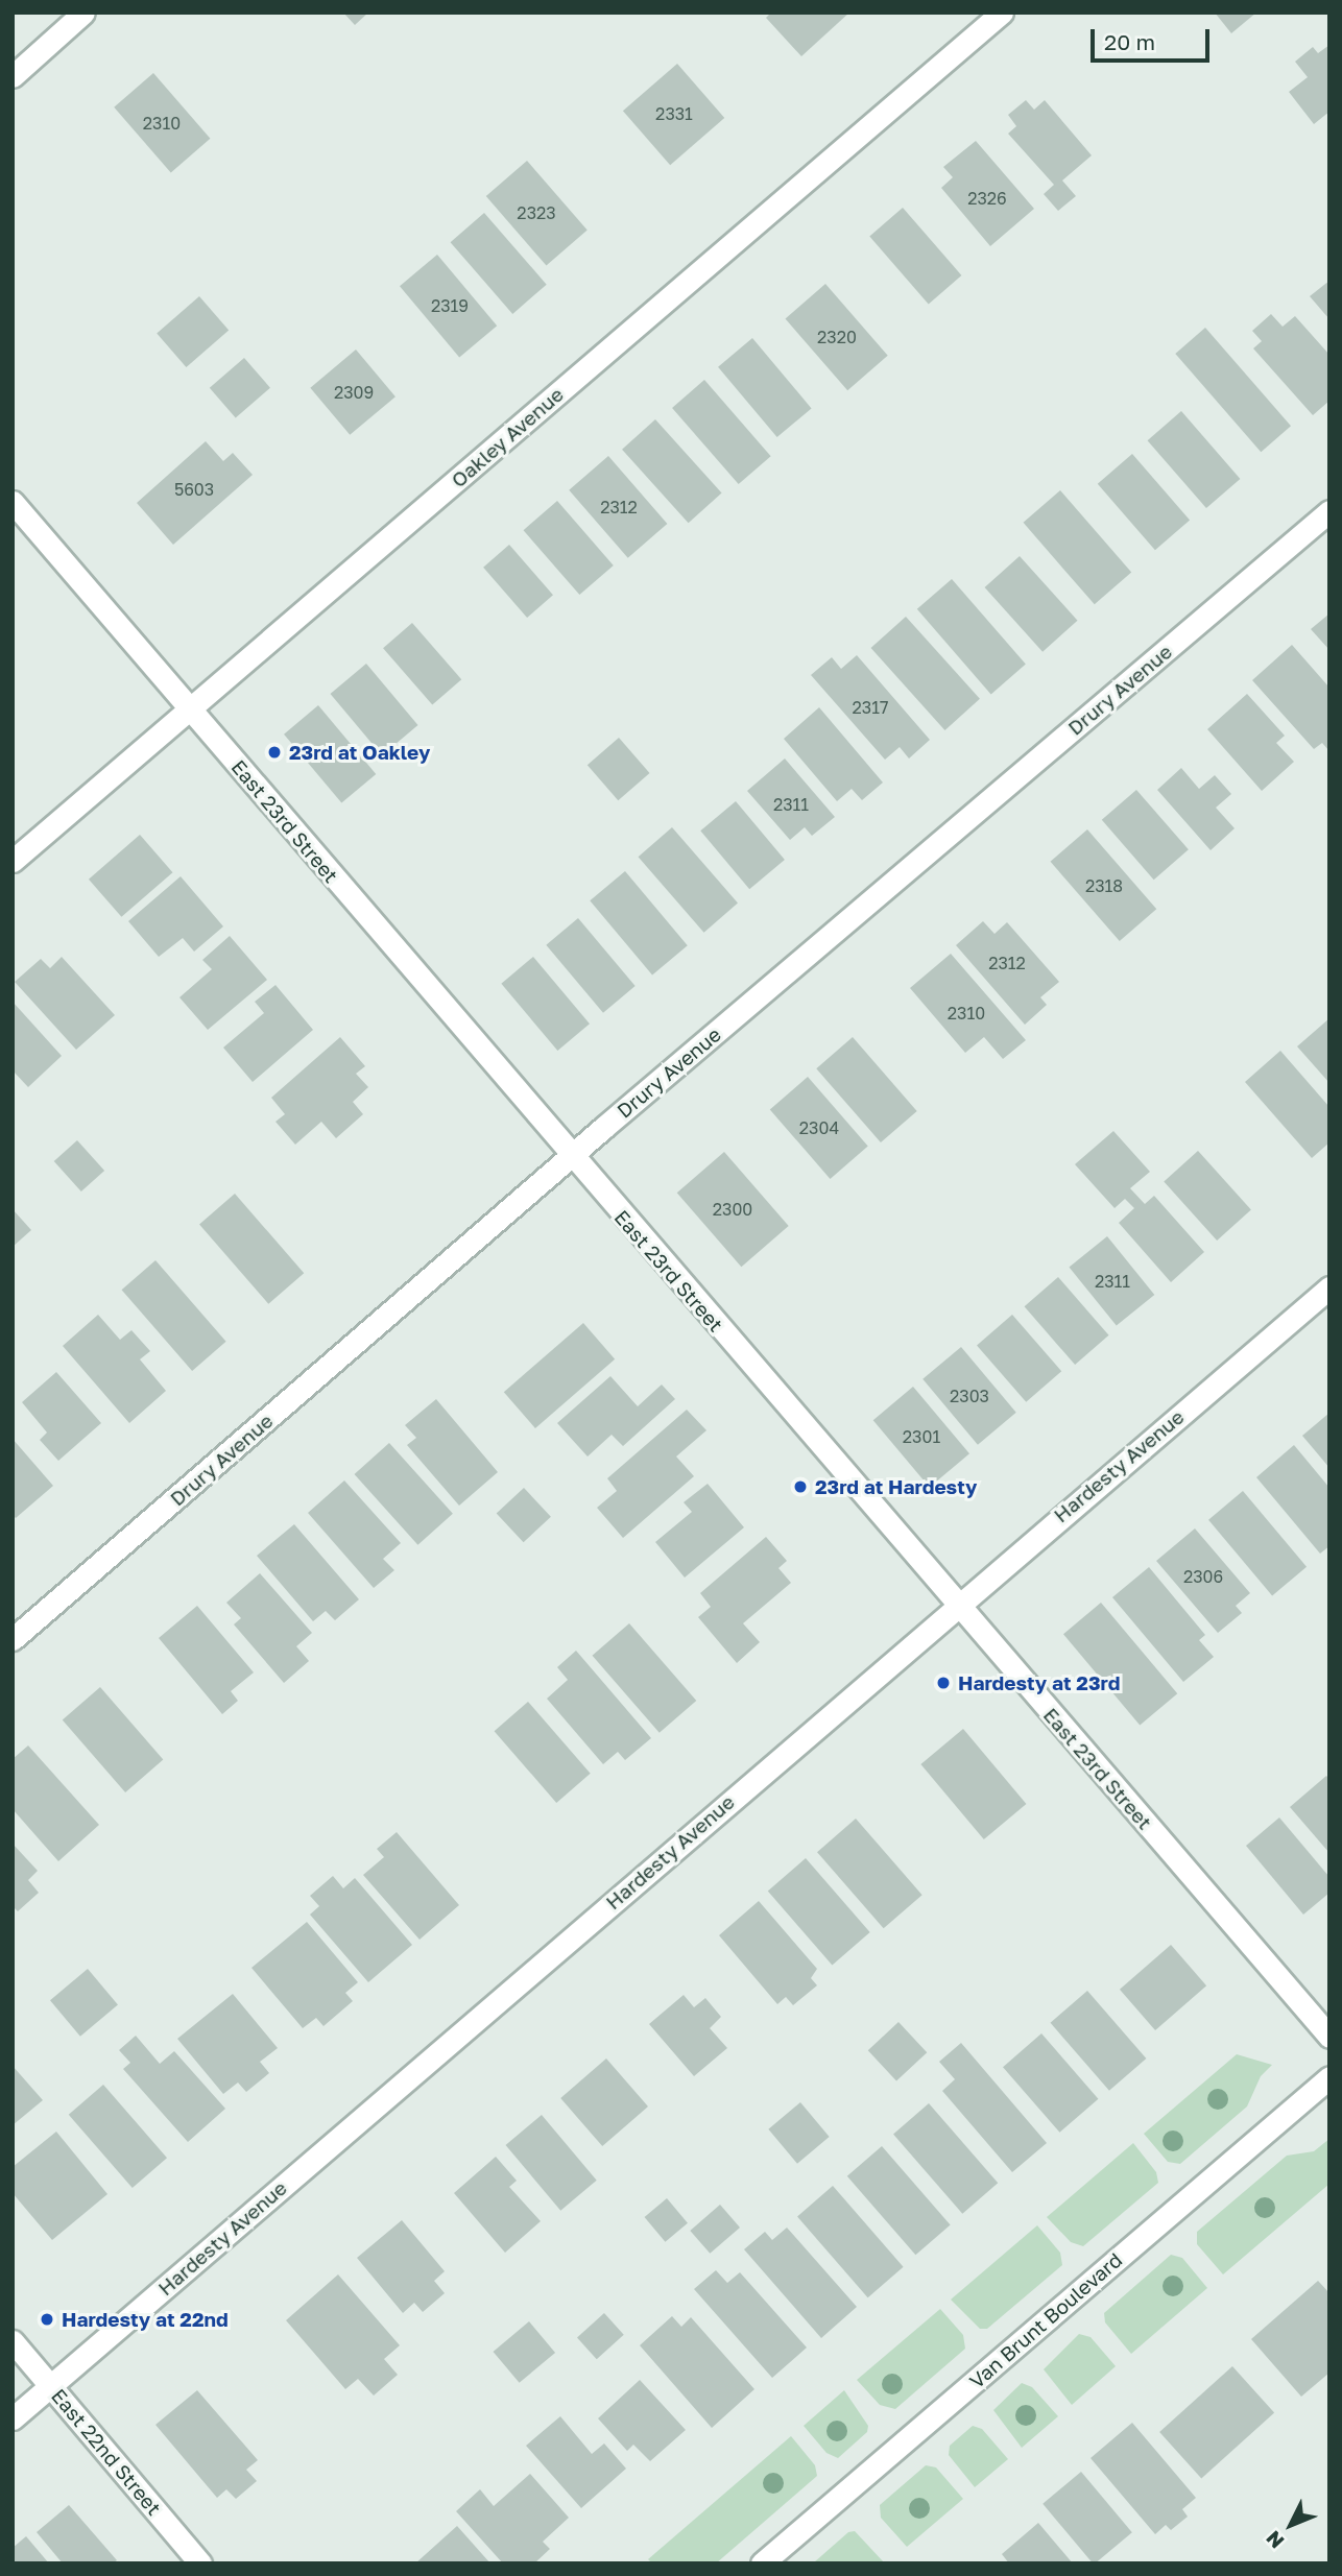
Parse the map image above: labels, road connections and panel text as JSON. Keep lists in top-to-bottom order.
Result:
{
  "streets": {
    "street": [
      "Oakley Avenue",
      "Drury Avenue",
      "East 23rd Street",
      "Hardesty Avenue",
      "Van Brunt Boulevard",
      "East 22nd Street"
    ]
  },
  "crossings": [
    ["Oakley Avenue", "East 23rd Street"],
    ["Drury Avenue", "East 23rd Street"],
    ["East 23rd Street", "Hardesty Avenue"],
    ["Hardesty Avenue", "East 22nd Street"]
  ],
  "places": [
    "23rd at Oakley",
    "23rd at Hardesty",
    "Hardesty at 23rd",
    "Hardesty at 22nd"
  ],
  "house_numbers": [
    "2331",
    "2310",
    "2326",
    "2323",
    "2319",
    "2320",
    "2309",
    "5603",
    "2312",
    "2317",
    "2311",
    "2318",
    "2312",
    "2310",
    "2304",
    "2300",
    "2311",
    "2303",
    "2301",
    "2306"
  ],
  "scale_bar": "20 m",
  "north": "bottom left"
}
